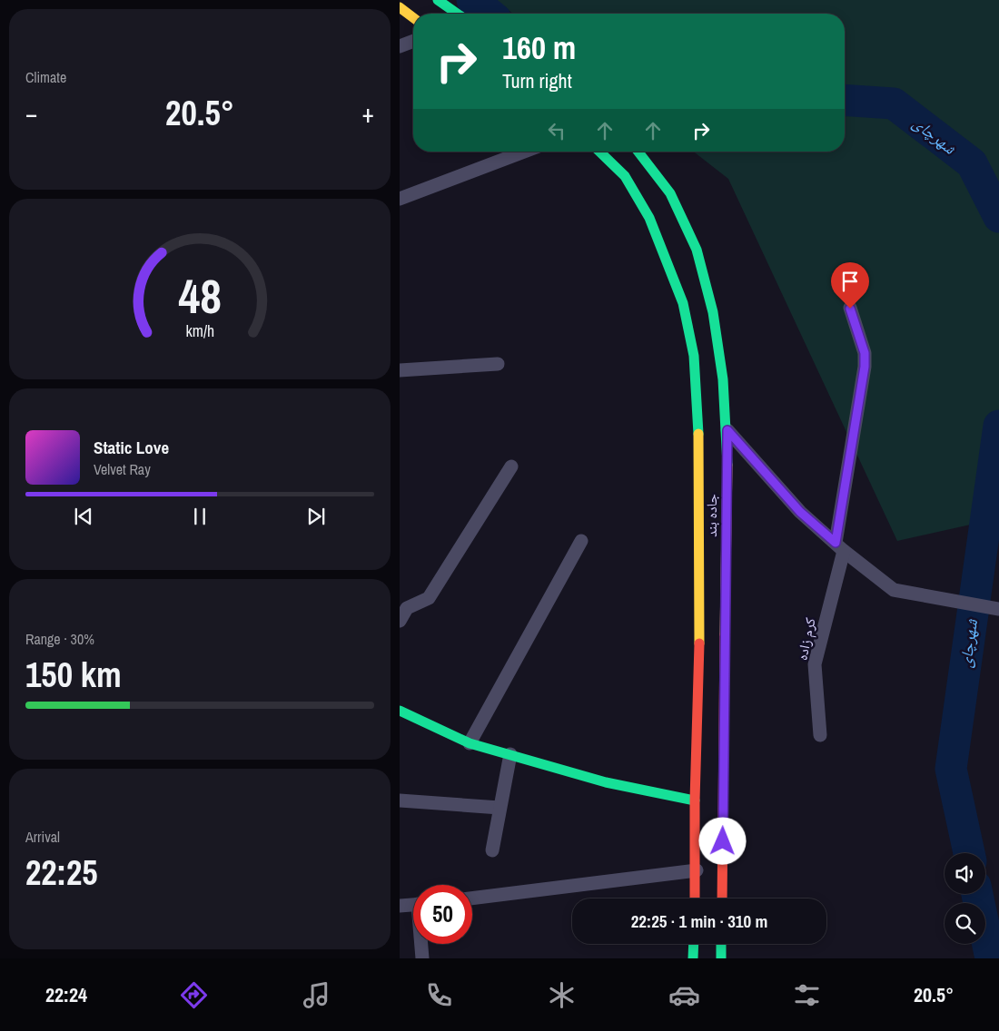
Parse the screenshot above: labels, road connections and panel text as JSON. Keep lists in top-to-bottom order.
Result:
{
  "streets": {
    "main road": ["جاده بند"],
    "street": ["کرم زاده"]
  },
  "water": ["شهرچای"],
  "page": {
    "tile": [
      "Climate",
      ["Range · 30%", "150 km"],
      ["Arrival", "22:25"]
    ],
    "turn": ["160 m", "Turn right"],
    "heat": ["−", "20.5°", "+"],
    "song": ["Static Love", "Velvet Ray"],
    "limit": "50",
    "trip": "22:25 · 1 min · 310 m",
    "tabs": ["22:24", "20.5°"],
    "gauge": ["48", "km/h"]
  }
}
